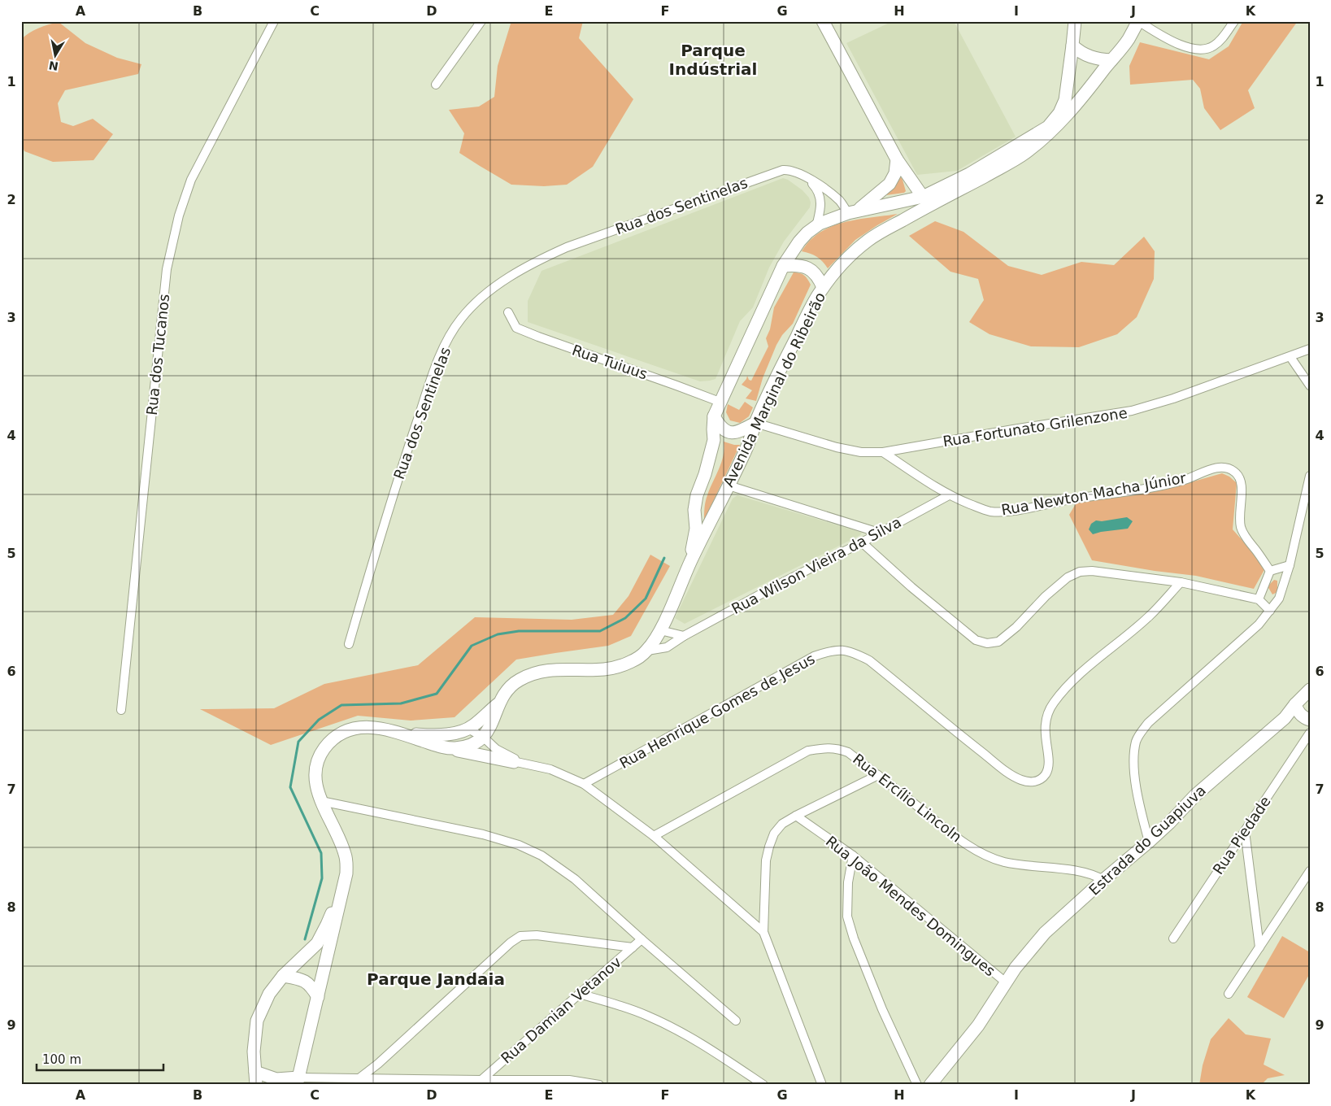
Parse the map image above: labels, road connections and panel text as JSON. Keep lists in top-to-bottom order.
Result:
{
  "streets": {
    "main road": ["Avenida Marginal do Ribeirão", "Estrada do Guapiuva"],
    "street": [
      "Rua dos Sentinelas",
      "Rua dos Tucanos",
      "Rua Tuiuus",
      "Rua Fortunato Grilenzone",
      "Rua Newton Macha Júnior",
      "Rua Wilson Vieira da Silva",
      "Rua Henrique Gomes de Jesus",
      "Rua Ercílio Lincoln",
      "Rua Piedade",
      "Rua João Mendes Domingues",
      "Rua Damian Vetanov"
    ]
  },
  "crossings": [
    ["Rua dos Sentinelas", "Avenida Marginal do Ribeirão"],
    ["Rua Tuiuus", "Avenida Marginal do Ribeirão"],
    ["Avenida Marginal do Ribeirão", "Rua Fortunato Grilenzone"],
    ["Avenida Marginal do Ribeirão", "Rua Wilson Vieira da Silva"],
    ["Rua Fortunato Grilenzone", "Rua Newton Macha Júnior"],
    ["Rua Newton Macha Júnior", "Rua Wilson Vieira da Silva"],
    ["Rua Ercílio Lincoln", "Estrada do Guapiuva"],
    ["Estrada do Guapiuva", "Rua João Mendes Domingues"]
  ],
  "districts": ["Parque Indústrial", "Parque Jandaia"],
  "scale_bar": "100 m",
  "north": "bottom",
  "grid": {
    "columns": [
      "A",
      "B",
      "C",
      "D",
      "E",
      "F",
      "G",
      "H",
      "I",
      "J",
      "K"
    ],
    "rows": [
      "1",
      "2",
      "3",
      "4",
      "5",
      "6",
      "7",
      "8",
      "9"
    ]
  }
}
